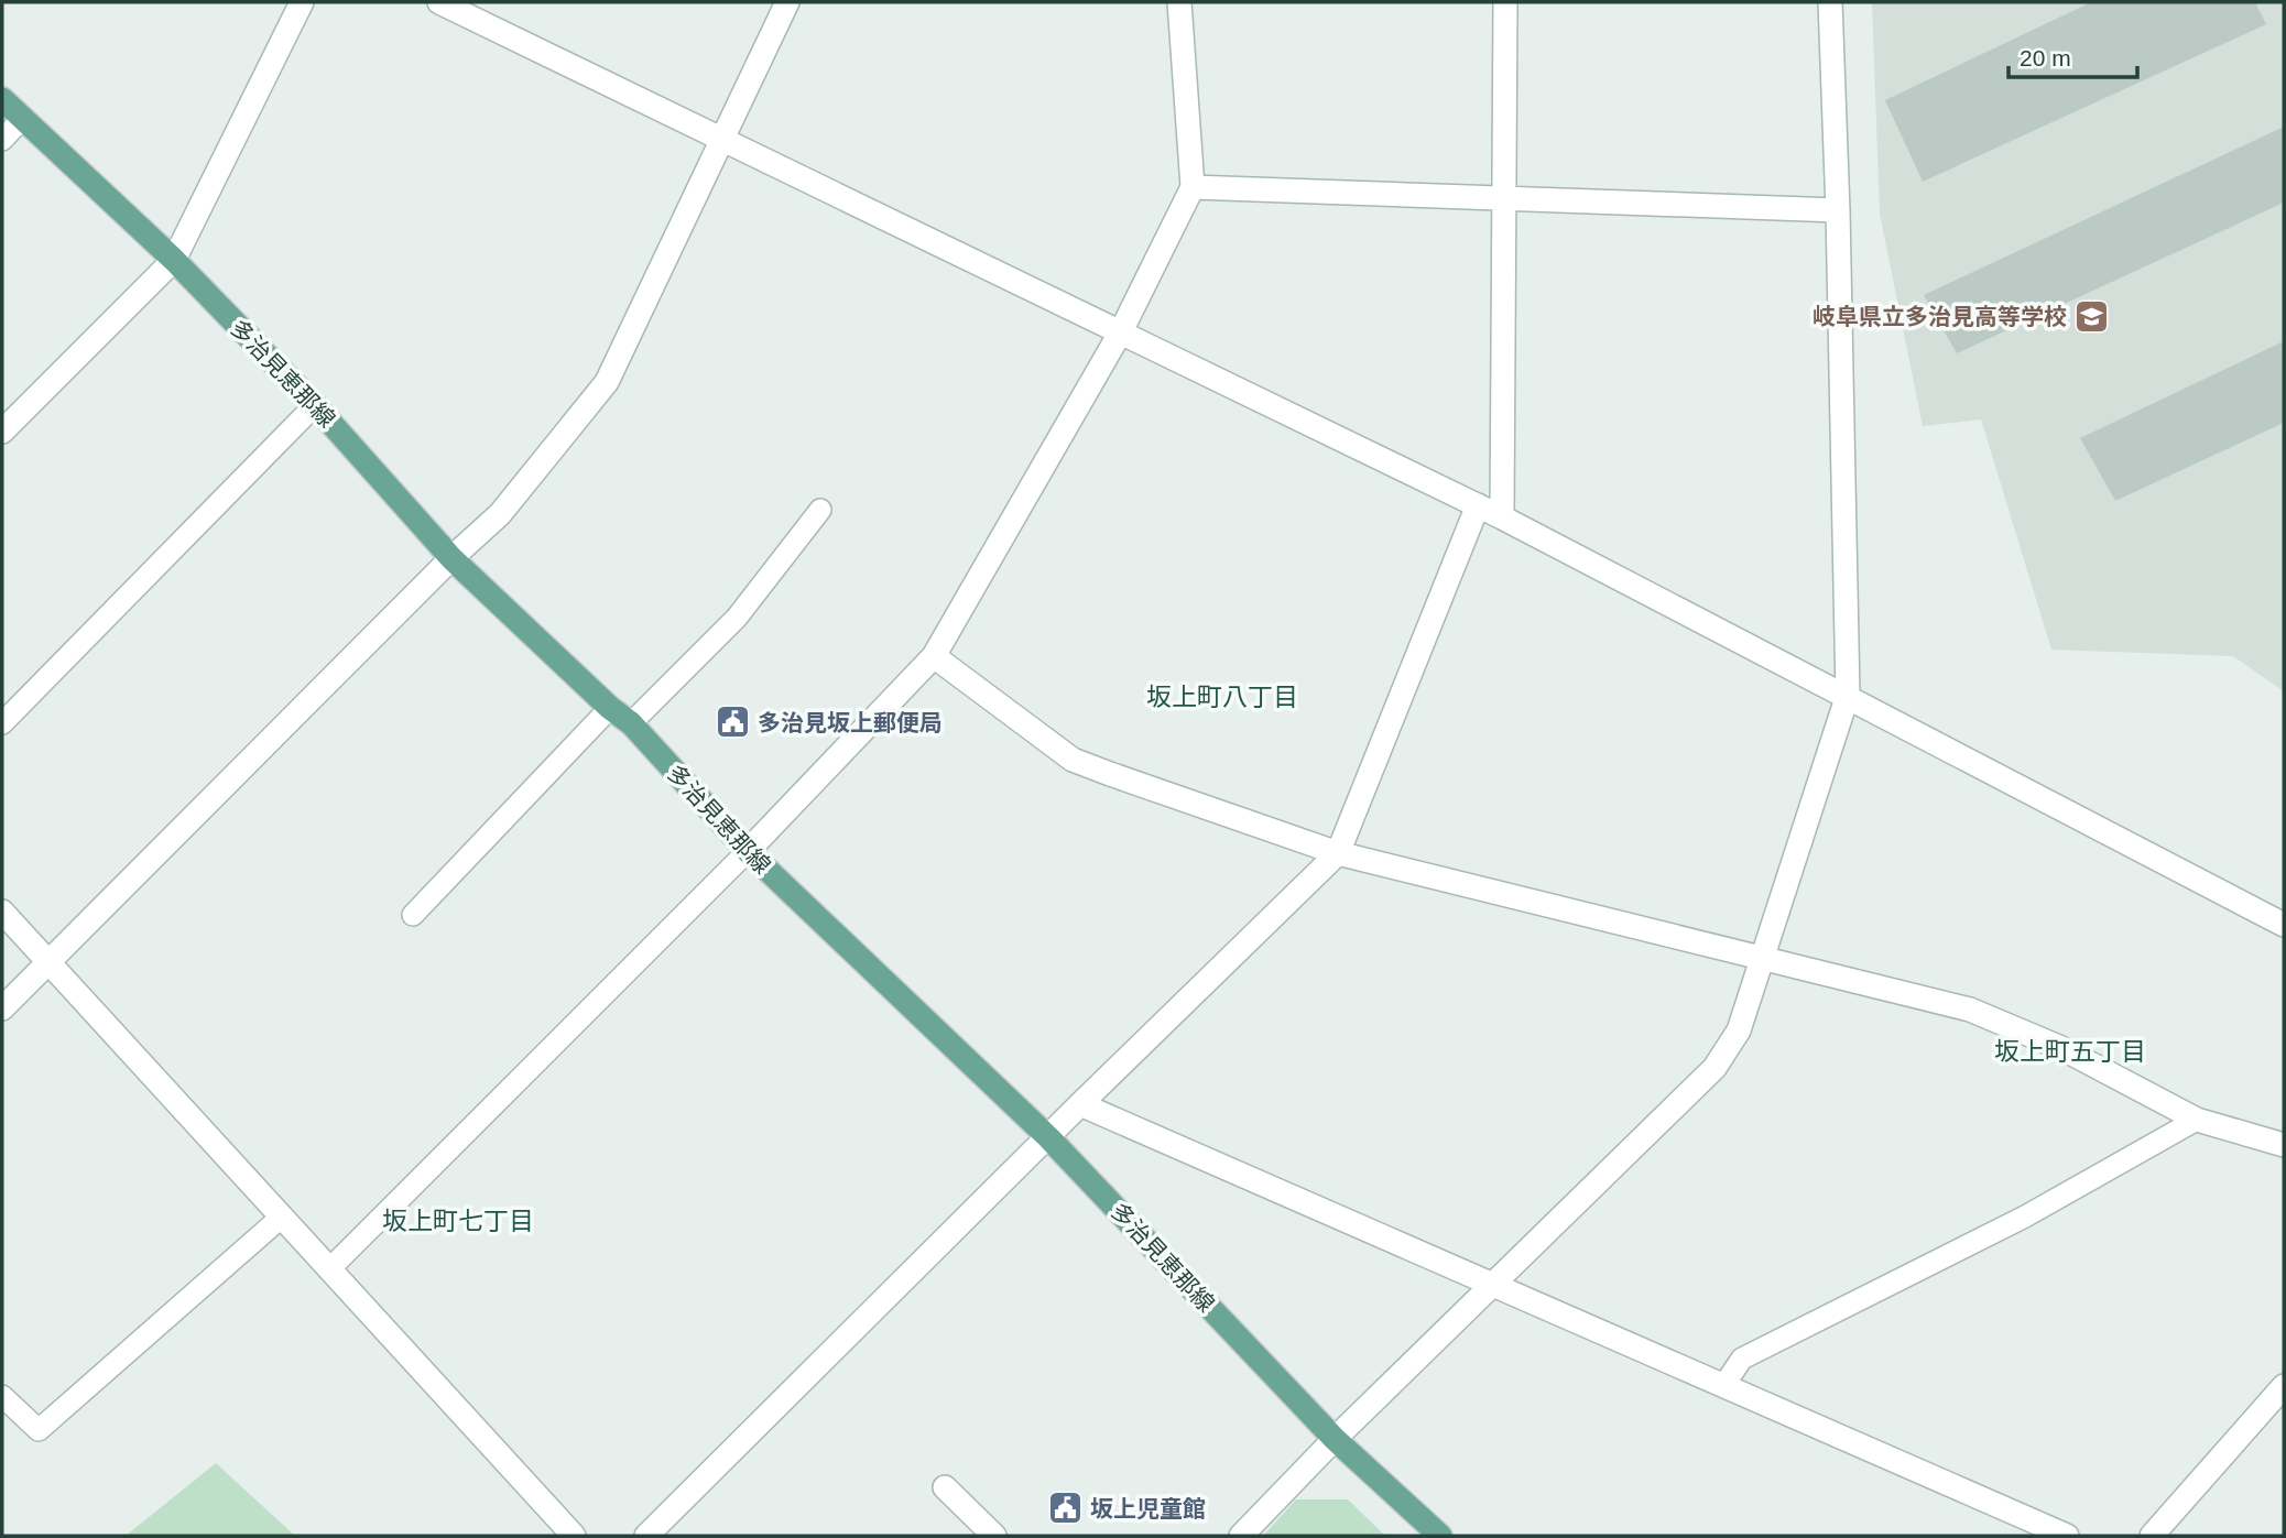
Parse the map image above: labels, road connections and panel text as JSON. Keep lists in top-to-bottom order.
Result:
{
  "streets": {
    "main road": ["多治見恵那線"]
  },
  "districts": ["坂上町八丁目", "坂上町五丁目", "坂上町七丁目"],
  "places": {
    "school or university": ["岐阜県立多治見高等学校"],
    "public building": ["多治見坂上郵便局", "坂上児童館"]
  },
  "scale_bar": "20 m"
}
